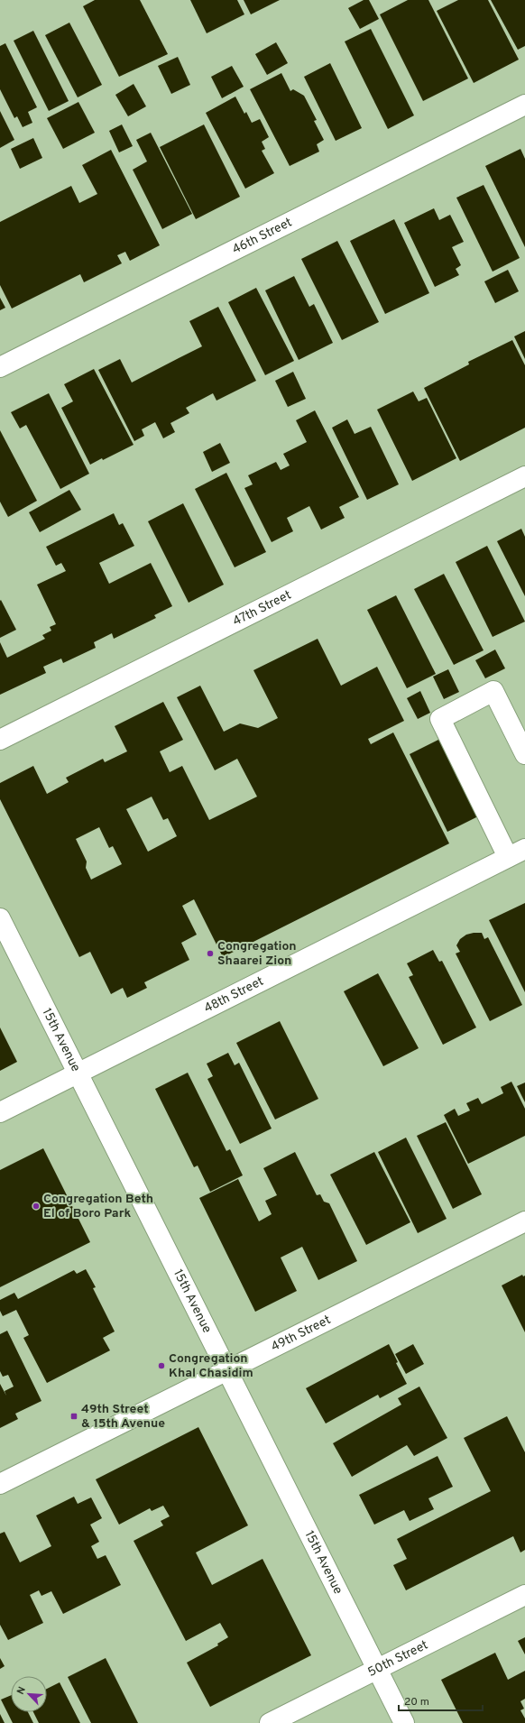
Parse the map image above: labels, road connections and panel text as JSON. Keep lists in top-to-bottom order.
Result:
{
  "streets": {
    "street": [
      "46th Street",
      "47th Street",
      "48th Street",
      "15th Avenue",
      "49th Street",
      "50th Street"
    ]
  },
  "crossings": [
    ["48th Street", "15th Avenue"],
    ["15th Avenue", "49th Street"],
    ["15th Avenue", "50th Street"]
  ],
  "places": {
    "other": ["Congregation Shaarei Zion", "Congregation Beth El of Boro Park", "Congregation Khal Chasidim"],
    "transit": ["49th Street & 15th Avenue"]
  },
  "scale_bar": "20 m",
  "north": "top left"
}
